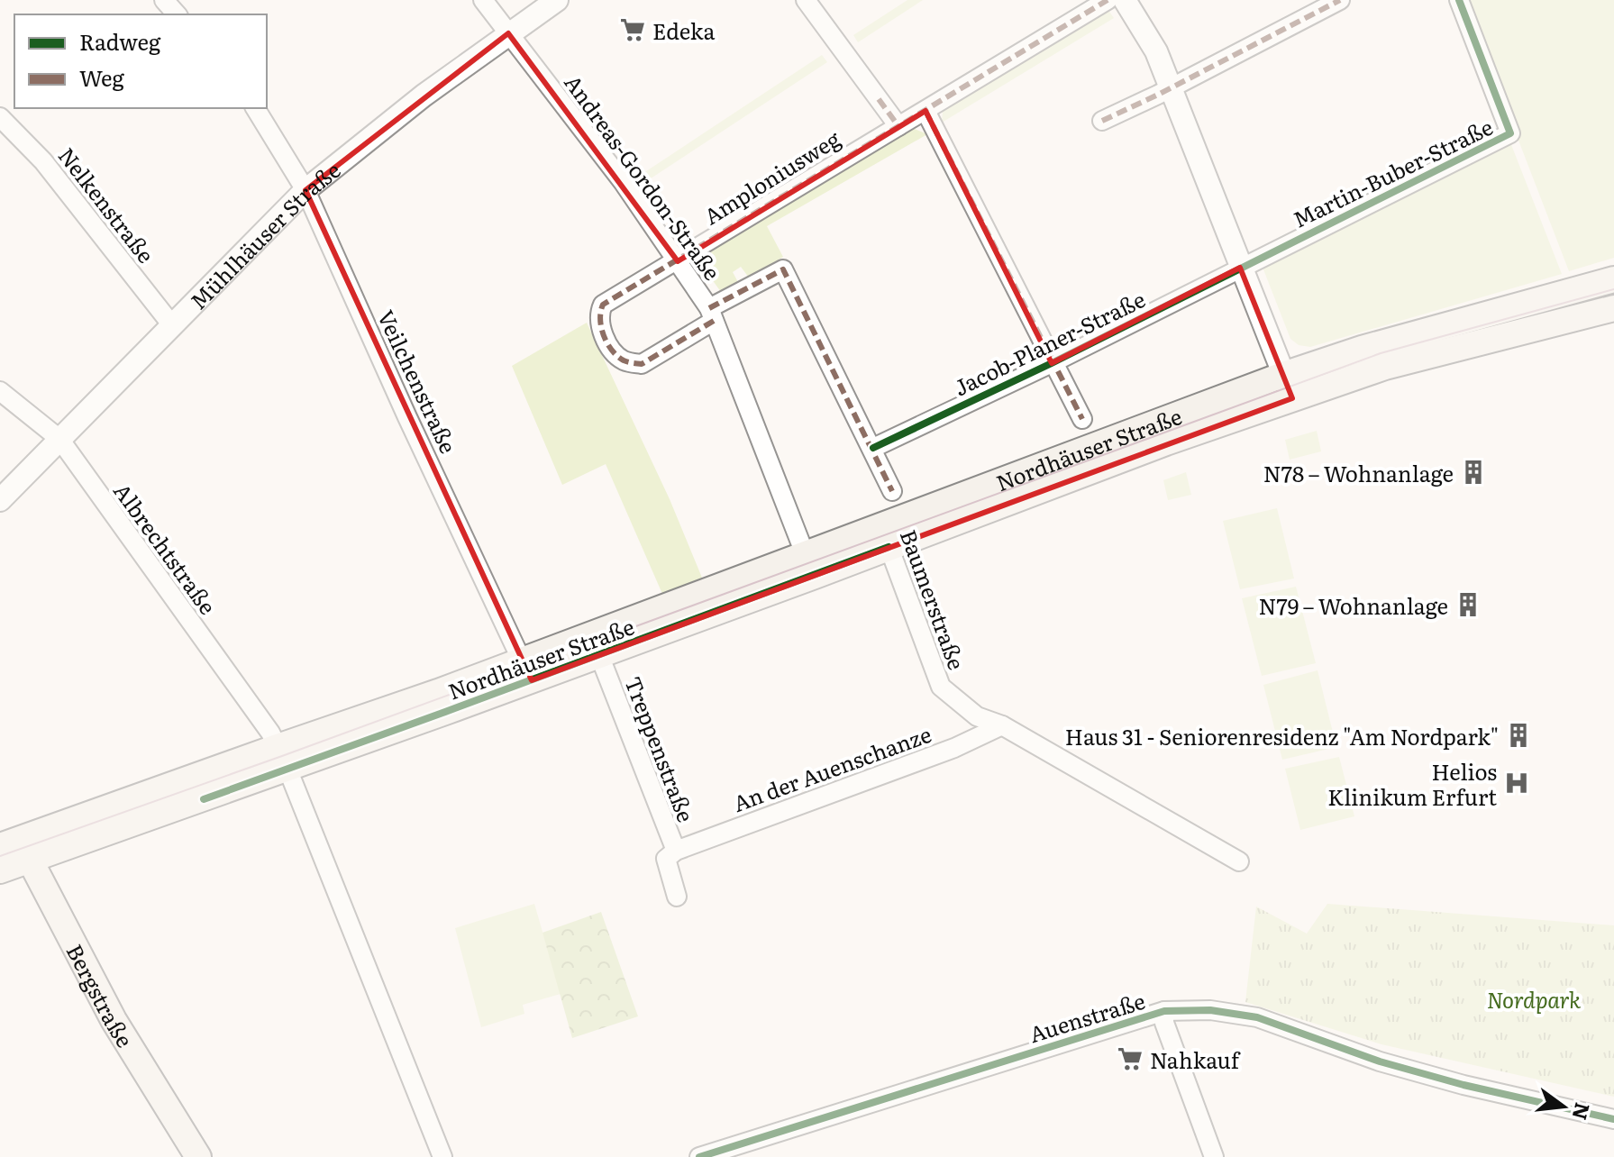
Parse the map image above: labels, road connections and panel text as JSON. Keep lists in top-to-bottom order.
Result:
{
  "streets": {
    "main road": ["Nordhäuser Straße", "Bergstraße"],
    "street": [
      "Martin-Buber-Straße",
      "Andreas-Gordon-Straße",
      "Amploniusweg",
      "Nelkenstraße",
      "Mühlhäuser Straße",
      "Jacob-Planer-Straße",
      "Veilchenstraße",
      "Albrechtstraße",
      "Baumerstraße",
      "Treppenstraße",
      "An der Auenschanze",
      "Auenstraße"
    ]
  },
  "crossings": [
    ["Martin-Buber-Straße", "Jacob-Planer-Straße"],
    ["Andreas-Gordon-Straße", "Amploniusweg"],
    ["Andreas-Gordon-Straße", "Mühlhäuser Straße"],
    ["Andreas-Gordon-Straße", "Nordhäuser Straße"],
    ["Amploniusweg", "Jacob-Planer-Straße"],
    ["Nelkenstraße", "Mühlhäuser Straße"],
    ["Mühlhäuser Straße", "Veilchenstraße"],
    ["Mühlhäuser Straße", "Albrechtstraße"],
    ["Veilchenstraße", "Nordhäuser Straße"],
    ["Nordhäuser Straße", "Albrechtstraße"],
    ["Nordhäuser Straße", "Baumerstraße"],
    ["Nordhäuser Straße", "Treppenstraße"],
    ["Nordhäuser Straße", "Bergstraße"],
    ["Baumerstraße", "An der Auenschanze"],
    ["Treppenstraße", "An der Auenschanze"]
  ],
  "parks": ["Nordpark"],
  "places": {
    "supermarket": ["Edeka", "Nahkauf"],
    "building": ["N78 – Wohnanlage", "N79 – Wohnanlage", "Haus 31 - Seniorenresidenz \"Am Nordpark\""],
    "hospital": ["Helios Klinikum Erfurt"]
  },
  "legend": ["Radweg", "Weg"],
  "north": "right"
}
